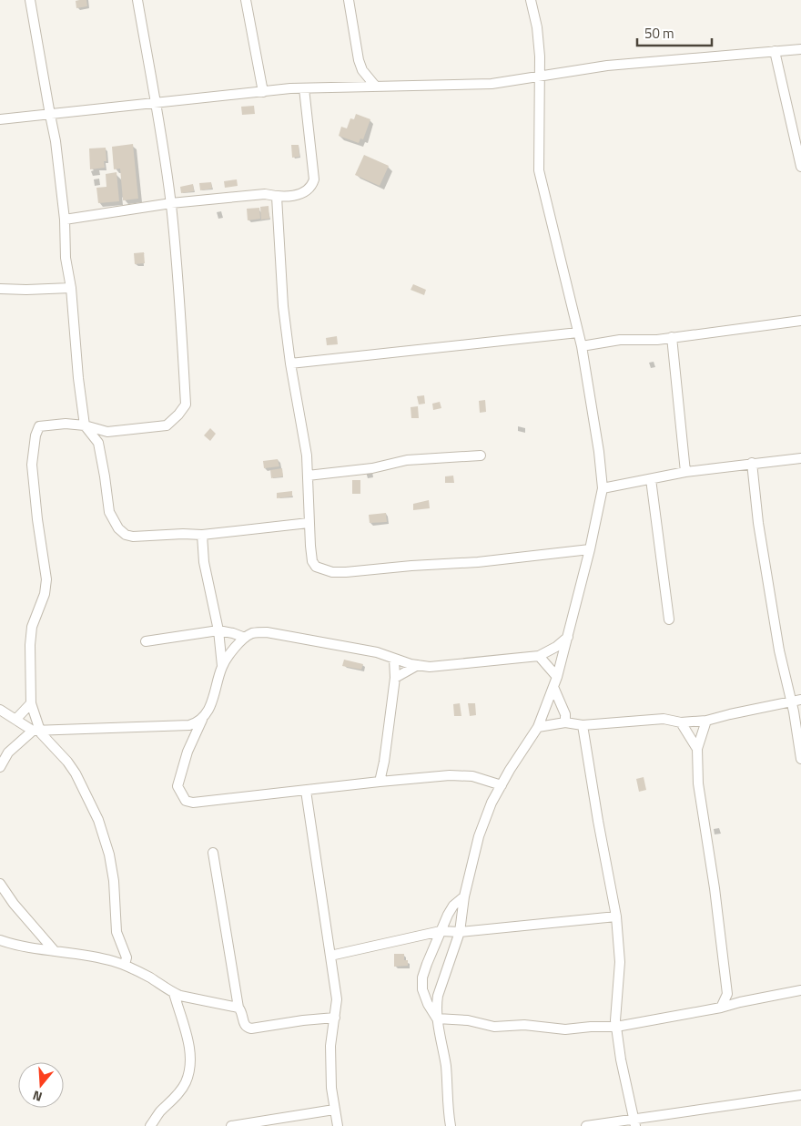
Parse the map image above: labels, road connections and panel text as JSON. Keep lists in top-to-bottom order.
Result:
{
  "scale_bar": "50 m",
  "north": "bottom"
}
